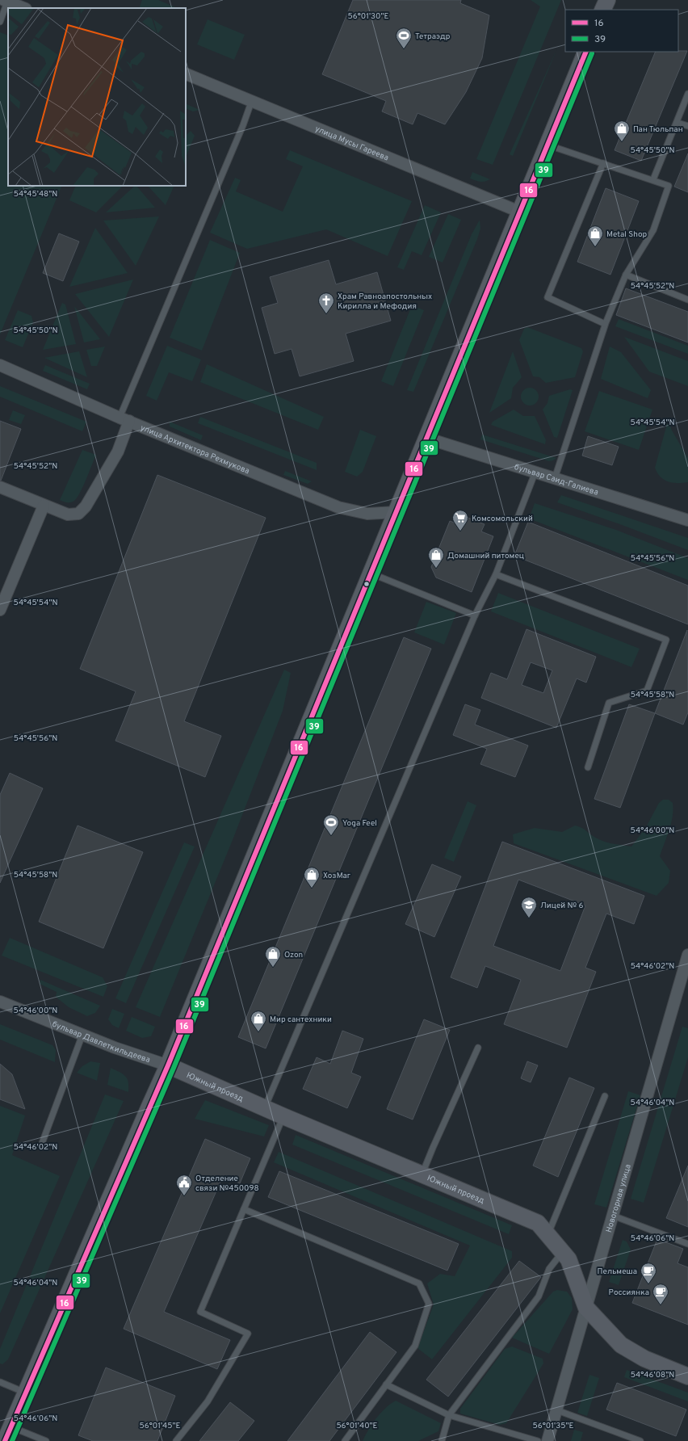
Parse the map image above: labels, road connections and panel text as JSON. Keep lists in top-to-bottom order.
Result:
{
  "streets": {
    "main road": ["Южный проезд"],
    "street": [
      "улица Мусы Гареева",
      "улица Архитектора Рехмукова",
      "бульвар Саид-Галиева",
      "бульвар Давлеткильдеева",
      "Новогорная улица"
    ]
  },
  "crossings": [
    ["бульвар Давлеткильдеева", "Южный проезд"],
    ["Южный проезд", "Новогорная улица"]
  ],
  "places": {
    "sports": ["Тетраэдр", "Yoga Feel"],
    "shop": [
      "Пан Тюльпан",
      "Metal Shop",
      "Домашний питомец",
      "ХозМаг",
      "Ozon",
      "Мир сантехники"
    ],
    "church": ["Храм Равноапостольных Кирилла и Мефодия"],
    "supermarket": ["Комсомольский"],
    "school or university": ["Лицей № 6"],
    "public building": ["Отделение связи №450098"],
    "cafe": ["Пельмеша", "Россиянка"]
  },
  "lines": ["transit line 16", "transit line 39"],
  "legend": ["16", "39"],
  "coordinates": [
    "56°01'30\"E",
    "54°45'50\"N",
    "54°45'48\"N",
    "54°45'52\"N",
    "54°45'54\"N",
    "54°45'56\"N",
    "54°45'58\"N",
    "54°46'00\"N",
    "54°46'02\"N",
    "54°46'04\"N",
    "54°46'06\"N",
    "54°46'08\"N",
    "56°01'45\"E",
    "56°01'40\"E",
    "56°01'35\"E"
  ]
}
